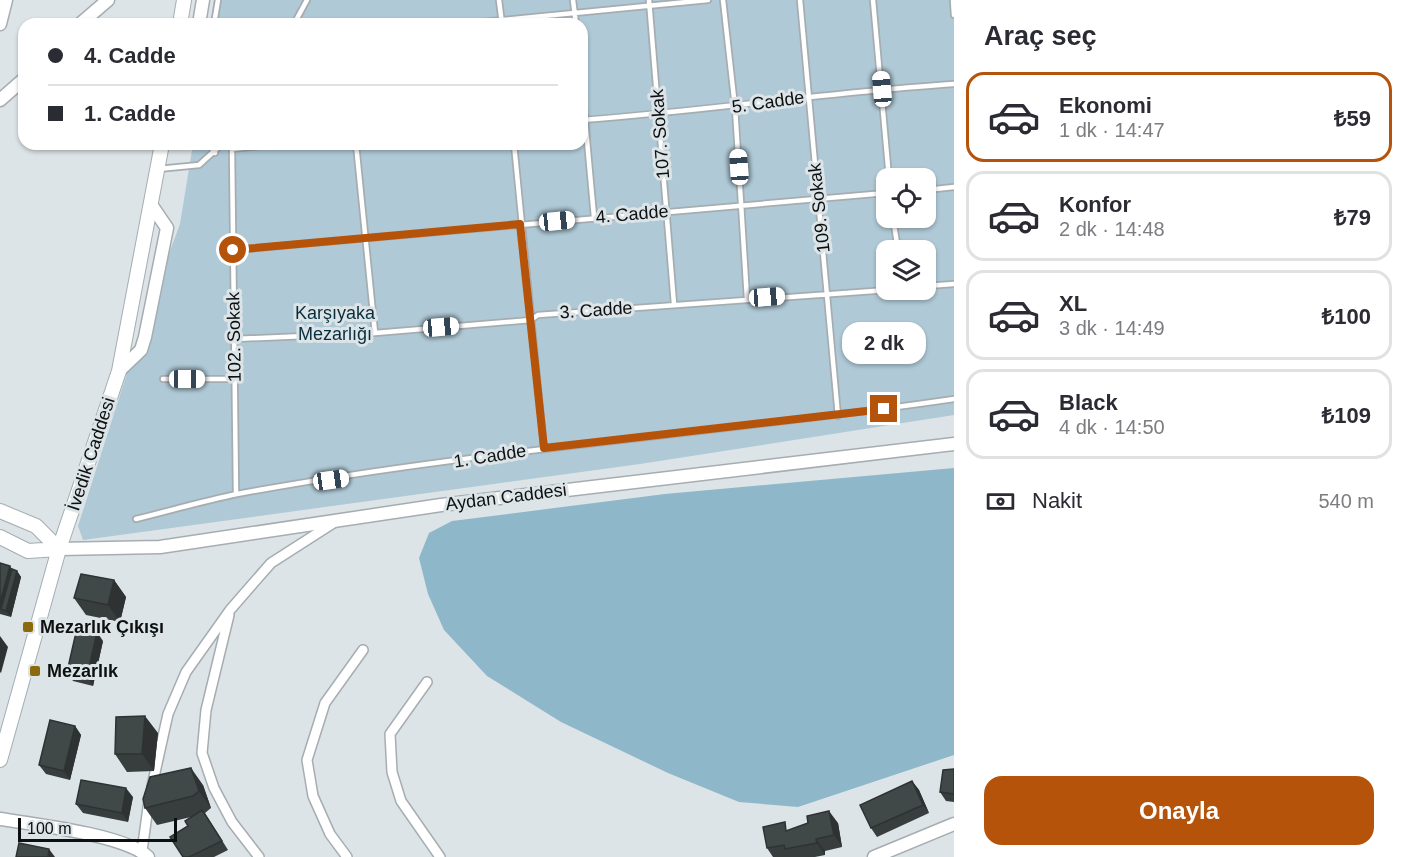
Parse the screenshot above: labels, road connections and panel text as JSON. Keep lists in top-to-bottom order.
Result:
{
  "streets": {
    "main road": ["İvedik Caddesi"],
    "street": ["Aydan Caddesi"],
    "lane": [
      "5. Cadde",
      "107. Sokak",
      "109. Sokak",
      "4. Cadde",
      "3. Cadde",
      "102. Sokak",
      "1. Cadde"
    ]
  },
  "crossings": [
    ["5. Cadde", "107. Sokak"],
    ["5. Cadde", "109. Sokak"],
    ["107. Sokak", "4. Cadde"],
    ["107. Sokak", "3. Cadde"],
    ["109. Sokak", "4. Cadde"],
    ["109. Sokak", "3. Cadde"],
    ["109. Sokak", "1. Cadde"],
    ["4. Cadde", "102. Sokak"],
    ["3. Cadde", "102. Sokak"],
    ["102. Sokak", "1. Cadde"],
    ["İvedik Caddesi", "Aydan Caddesi"]
  ],
  "parks": ["Karşıyaka Mezarlığı"],
  "places": {
    "transit": ["Mezarlık Çıkışı", "Mezarlık"]
  },
  "scale_bar": "100 m",
  "page": {
    "heading": "Araç seç",
    "banner": ["4. Cadde", "1. Cadde"],
    "list": [
      {
        "name": "Ekonomi",
        "note": "1 dk · 14:47",
        "value": "₺59"
      },
      {
        "name": "Konfor",
        "note": "2 dk · 14:48",
        "value": "₺79"
      },
      {
        "name": "XL",
        "note": "3 dk · 14:49",
        "value": "₺100"
      },
      {
        "name": "Black",
        "note": "4 dk · 14:50",
        "value": "₺109"
      }
    ],
    "bubble": "2 dk",
    "pay": ["Nakit", "540 m"],
    "buttons": "Onayla",
    "scale": "100 m"
  }
}
